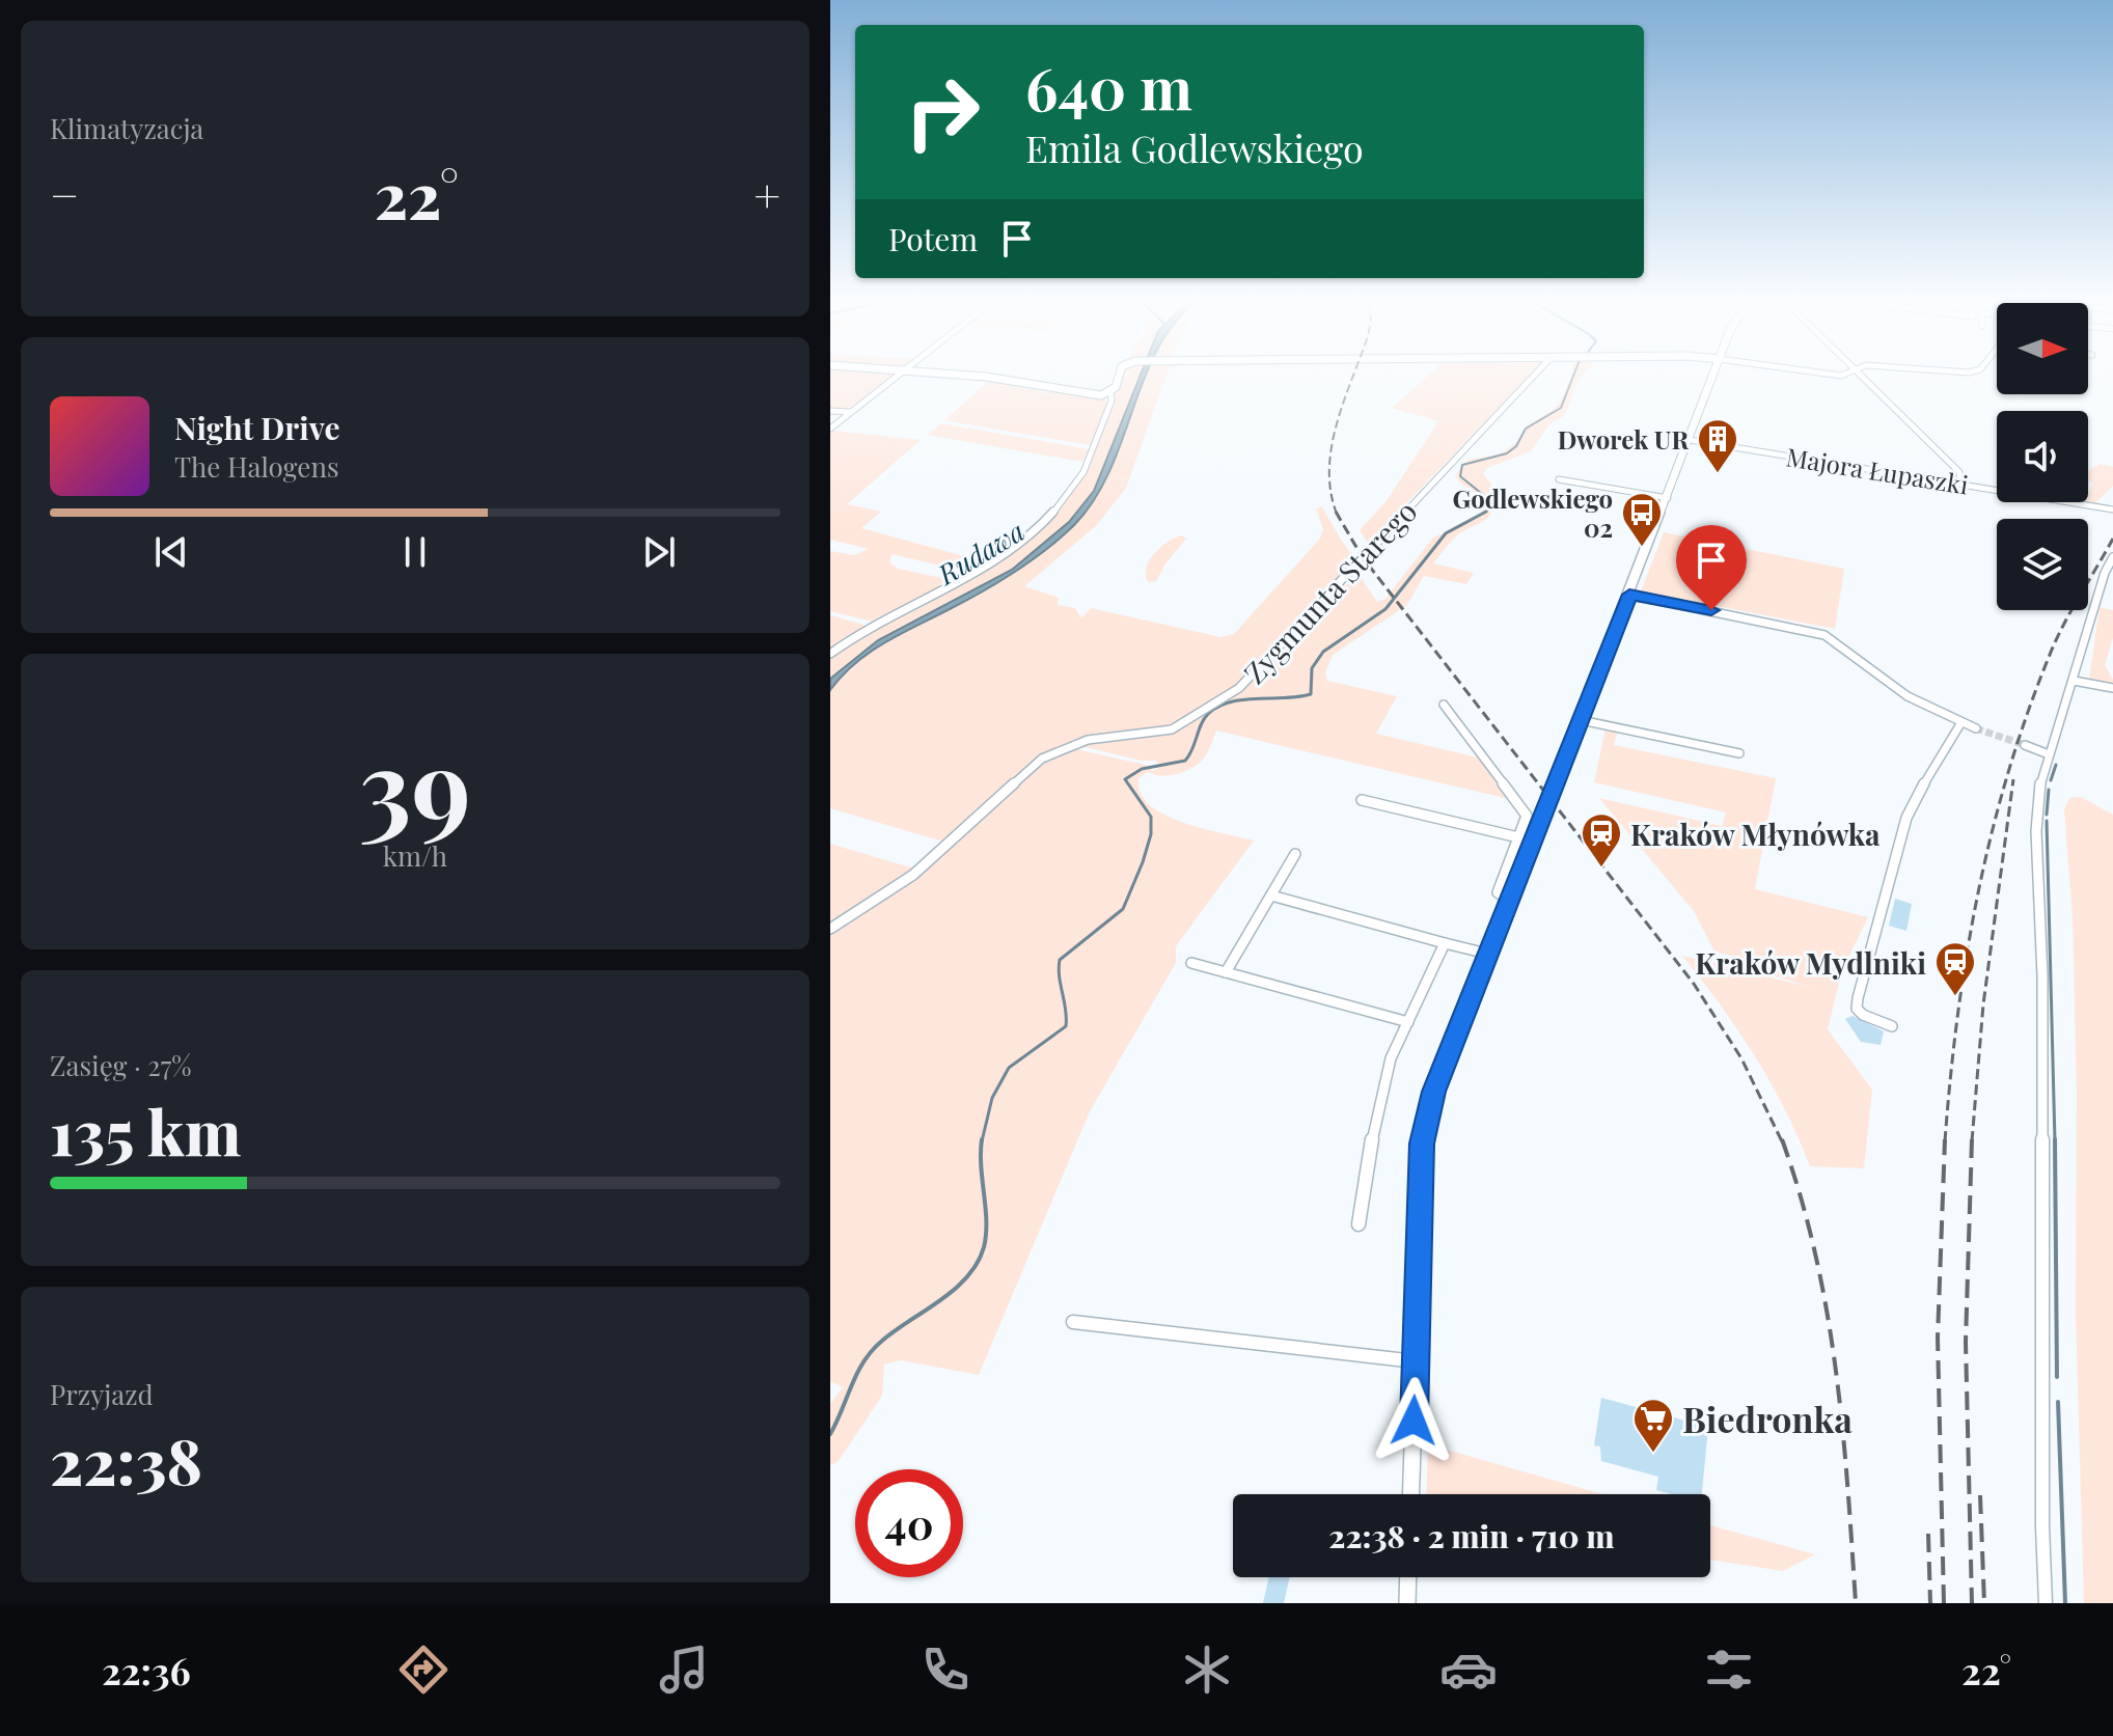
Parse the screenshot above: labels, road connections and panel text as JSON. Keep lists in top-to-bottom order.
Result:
{
  "streets": {
    "street": ["Majora Łupaszki", "Zygmunta Starego"]
  },
  "water": ["Rudawa"],
  "places": {
    "building": ["Dworek UR"],
    "bus stop": ["Godlewskiego 02"],
    "station": ["Kraków Młynówka", "Kraków Mydlniki"],
    "supermarket": ["Biedronka"]
  },
  "north": "right",
  "page": {
    "tile": [
      "Klimatyzacja",
      ["39", "km/h"],
      ["Zasięg · 27%", "135 km"],
      ["Przyjazd", "22:38"]
    ],
    "turn": ["640 m", "Emila Godlewskiego"],
    "heat": ["−", "22°", "+"],
    "then": "Potem",
    "song": ["Night Drive", "The Halogens"],
    "limit": "40",
    "trip": "22:38 · 2 min · 710 m",
    "tabs": ["22:36", "22°"]
  }
}
